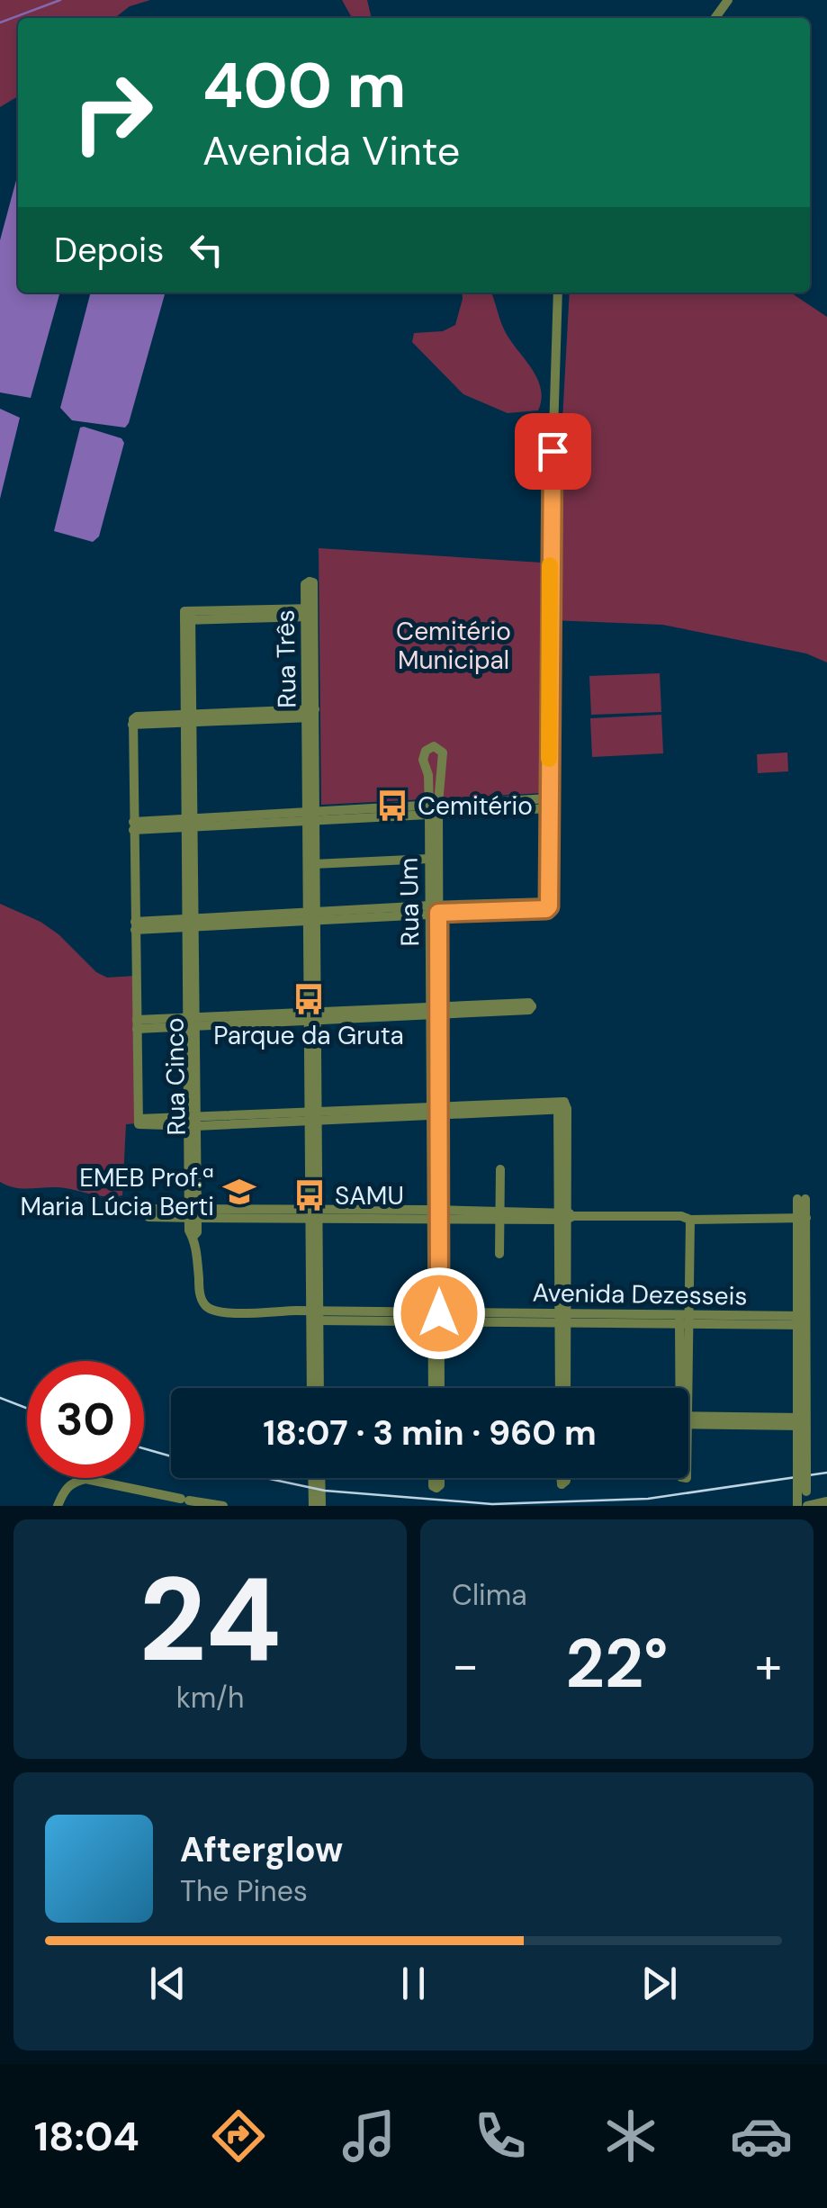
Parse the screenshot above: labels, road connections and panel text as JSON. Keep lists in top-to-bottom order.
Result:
{
  "streets": {
    "street": [
      "Rua Três",
      "Rua Um",
      "Rua Cinco",
      "Avenida Dezesseis"
    ]
  },
  "crossings": [
    ["Rua Três", "Rua Cinco"],
    ["Rua Três", "Avenida Dezesseis"],
    ["Rua Um", "Avenida Dezesseis"],
    ["Rua Cinco", "Avenida Dezesseis"]
  ],
  "parks": ["Cemitério Municipal"],
  "places": {
    "bus stop": ["Cemitério", "Parque da Gruta", "SAMU"],
    "school or university": ["EMEB Prof.ª Maria Lúcia Berti"]
  },
  "page": {
    "turn": ["400 m", "Avenida Vinte"],
    "then": "Depois",
    "limit": "30",
    "trip": "18:07 · 3 min · 960 m",
    "tile": [
      ["24", "km/h"],
      "Clima"
    ],
    "heat": ["−", "22°", "+"],
    "song": ["Afterglow", "The Pines"],
    "tabs": "18:04"
  }
}
